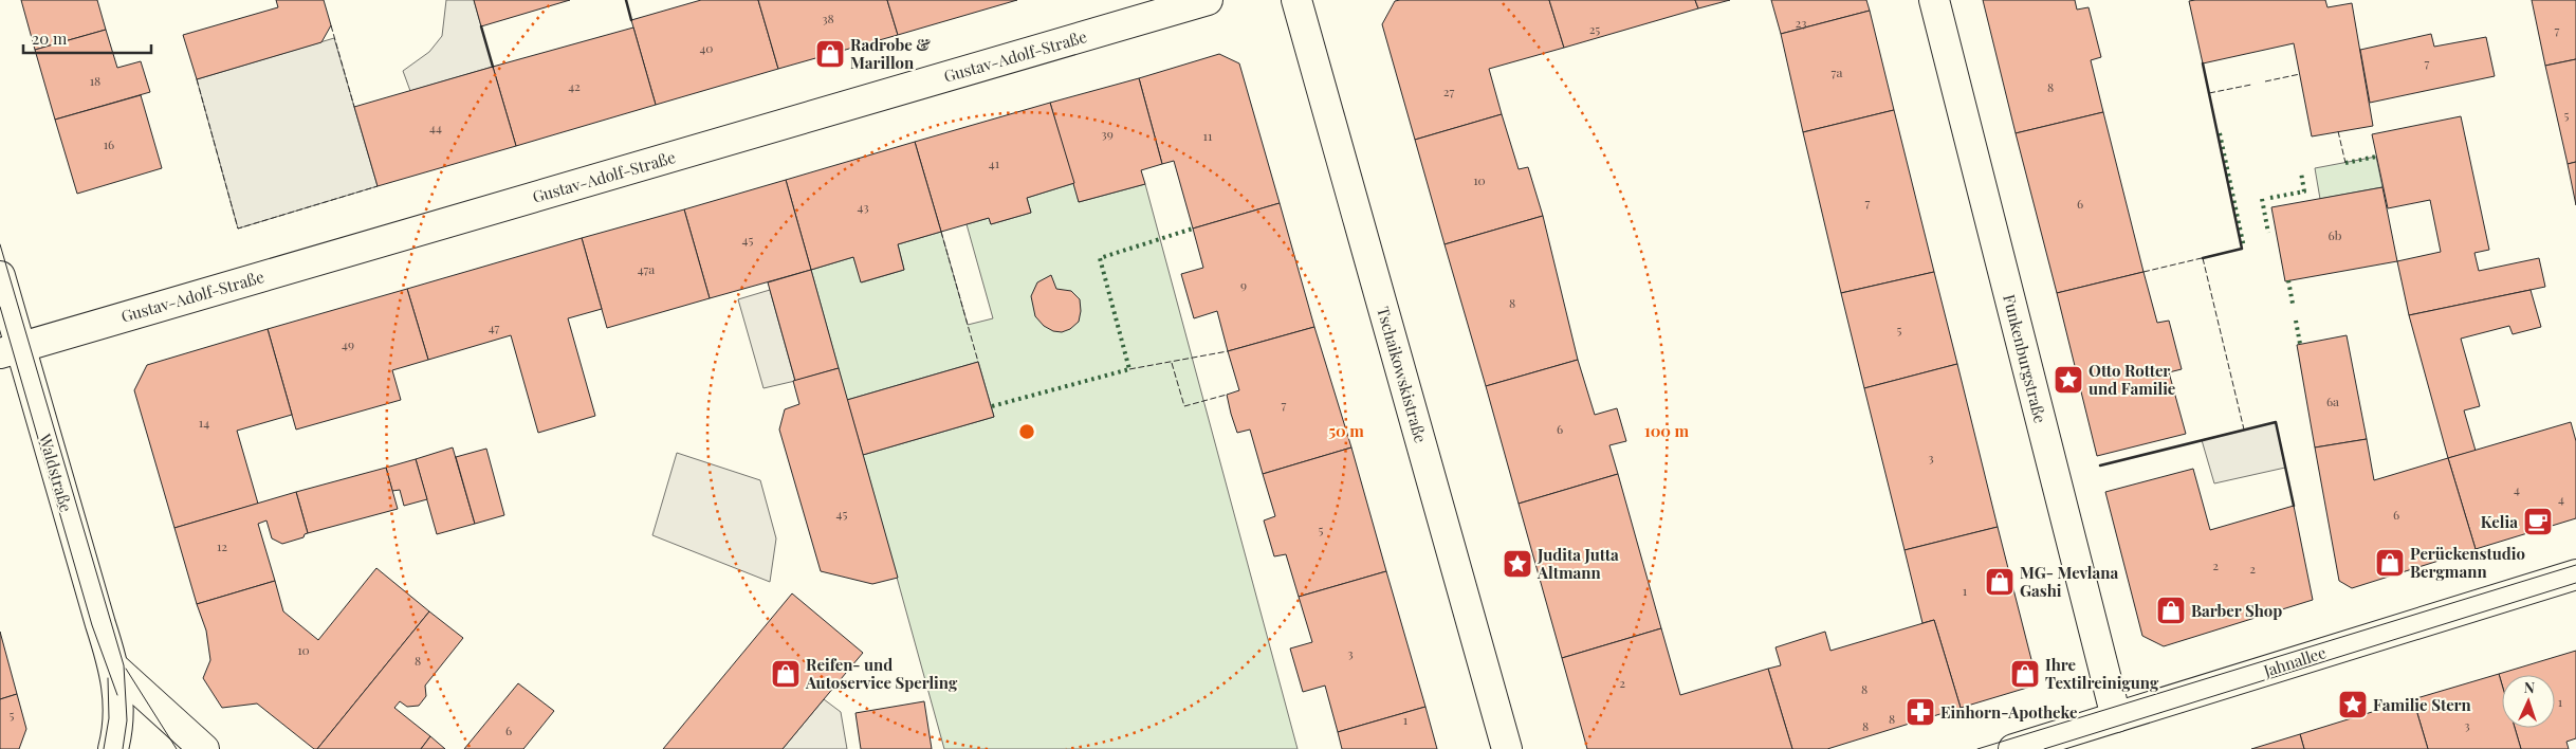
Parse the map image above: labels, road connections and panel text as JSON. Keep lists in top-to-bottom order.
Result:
{
  "streets": {
    "street": [
      "Gustav-Adolf-Straße",
      "Funkenburgstraße",
      "Tschaikowskistraße",
      "Waldstraße",
      "Jahnallee"
    ]
  },
  "crossings": [
    ["Gustav-Adolf-Straße", "Waldstraße"],
    ["Funkenburgstraße", "Jahnallee"]
  ],
  "places": {
    "shop": [
      "Radrobe & Marillon",
      "Perückenstudio Bergmann",
      "MG- Mevlana Gashi",
      "Barber Shop",
      "Reifen- und Autoservice Sperling",
      "Ihre Textilreinigung"
    ],
    "place": ["Otto Rotter und Familie", "Judita Jutta Altmann", "Familie Stern"],
    "cafe": ["Kelia"],
    "pharmacy": ["Einhorn-Apotheke"]
  },
  "house_numbers": [
    "38",
    "23",
    "25",
    "7",
    "40",
    "7",
    "7a",
    "18",
    "42",
    "8",
    "27",
    "5",
    "44",
    "39",
    "11",
    "16",
    "41",
    "10",
    "7",
    "6",
    "43",
    "6b",
    "45",
    "47a",
    "9",
    "8",
    "47",
    "5",
    "49",
    "6a",
    "7",
    "14",
    "6",
    "3",
    "4",
    "4",
    "45",
    "6",
    "5",
    "12",
    "2",
    "2",
    "1",
    "10",
    "3",
    "8",
    "2",
    "8",
    "1",
    "5",
    "8",
    "1",
    "3",
    "8",
    "6"
  ],
  "scale_bar": "20 m",
  "north": "top",
  "rings": ["50 m", "100 m"]
}
